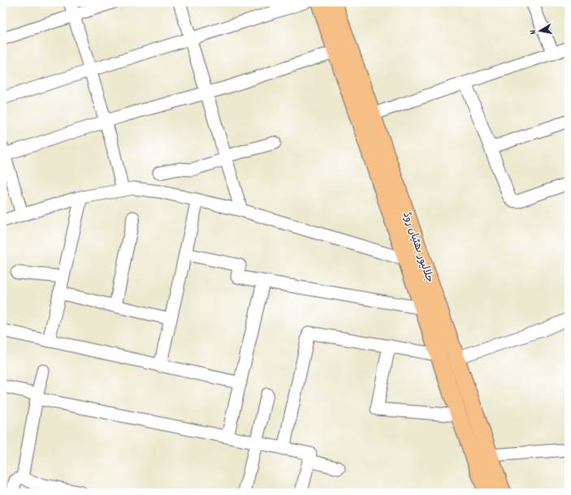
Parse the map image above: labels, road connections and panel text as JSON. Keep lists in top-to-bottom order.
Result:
{
  "streets": {
    "main road": ["جلالپور بھٹیاں روڈ"]
  },
  "north": "left"
}
